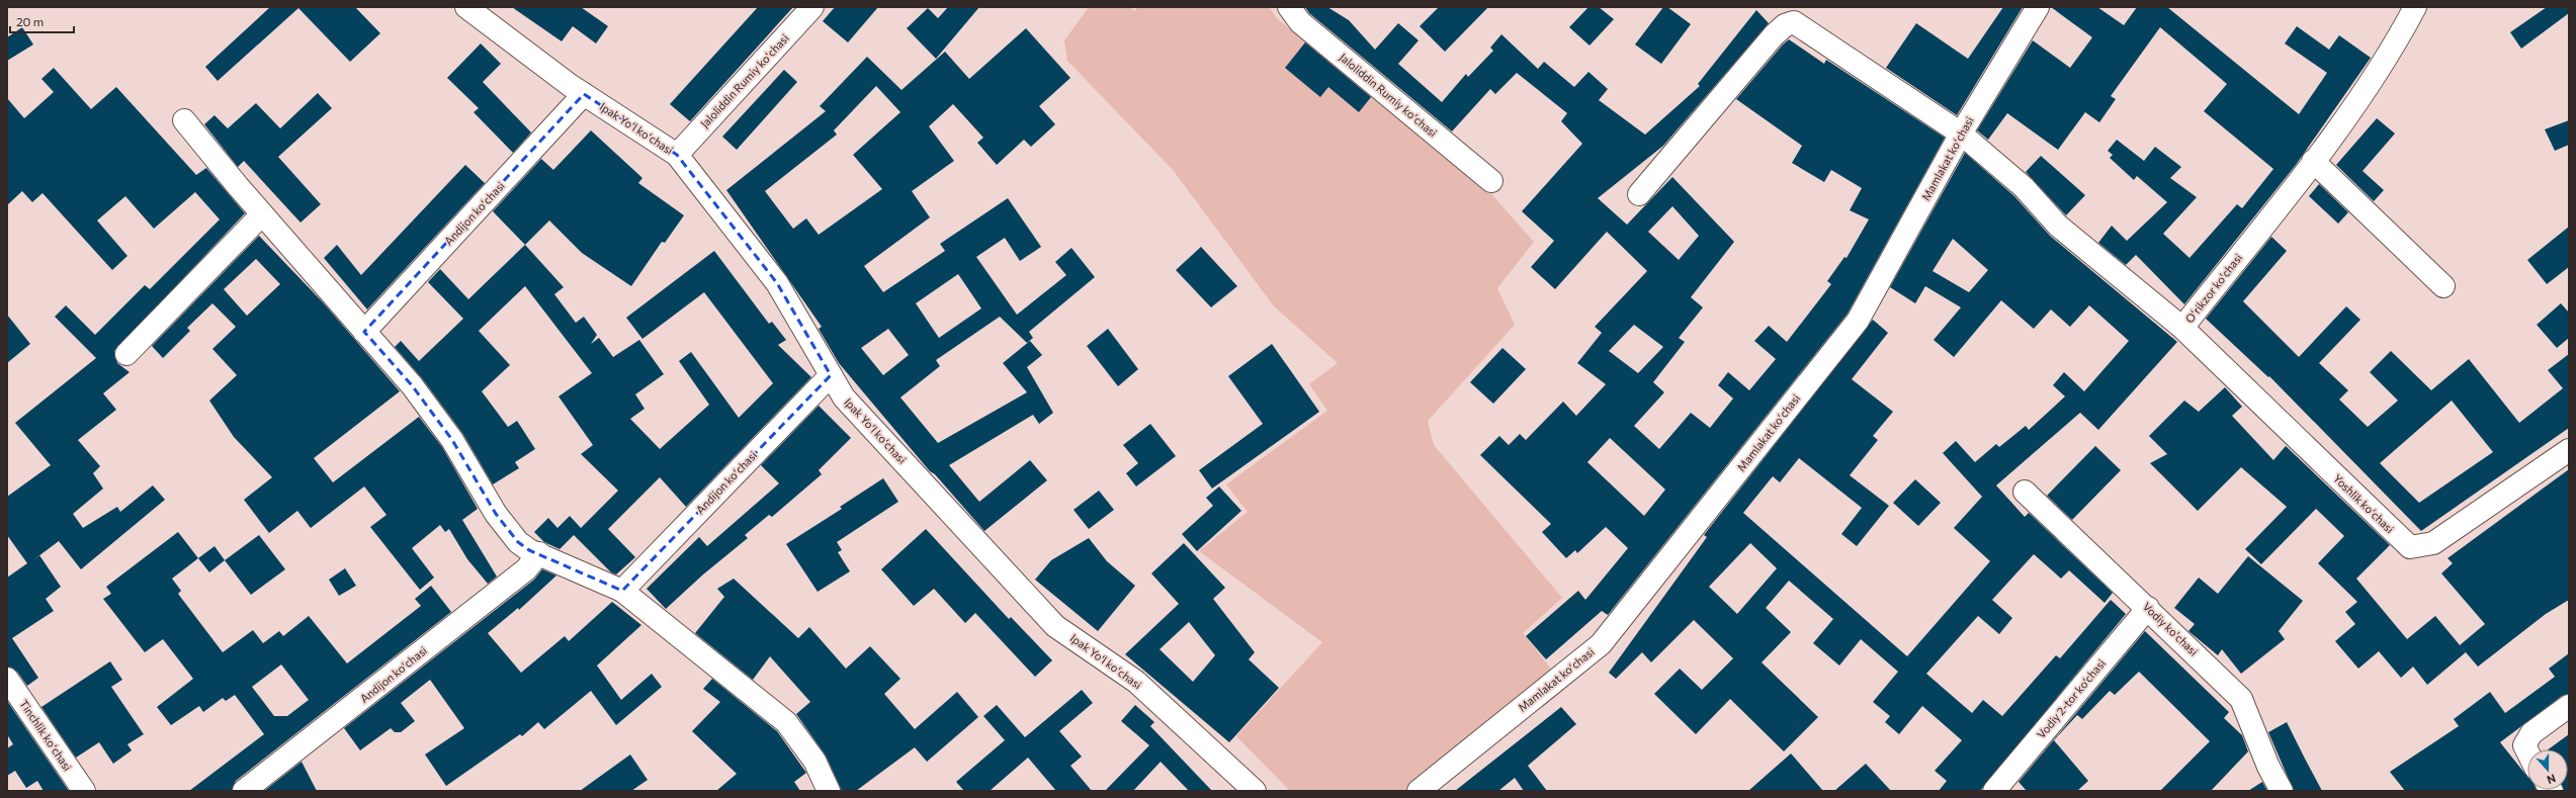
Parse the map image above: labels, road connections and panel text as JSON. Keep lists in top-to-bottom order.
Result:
{
  "streets": {
    "street": [
      "Jaloliddin Rumiy koʻchasi",
      "Ipak Yoʻl koʻchasi",
      "Mamlakat koʻchasi",
      "Andijon koʻchasi",
      "Oʻrikzor ko'chasi",
      "Yoshlik koʻchasi",
      "Vodiy ko'chasi",
      "Vodiy 2-tor ko‘chasi",
      "Tinchlik koʻchasi"
    ]
  },
  "crossings": [
    ["Jaloliddin Rumiy koʻchasi", "Ipak Yoʻl koʻchasi"],
    ["Ipak Yoʻl koʻchasi", "Andijon koʻchasi"],
    ["Mamlakat koʻchasi", "Oʻrikzor ko'chasi"],
    ["Oʻrikzor ko'chasi", "Yoshlik koʻchasi"],
    ["Vodiy ko'chasi", "Vodiy 2-tor ko‘chasi"]
  ],
  "scale_bar": "20 m",
  "north": "bottom"
}
